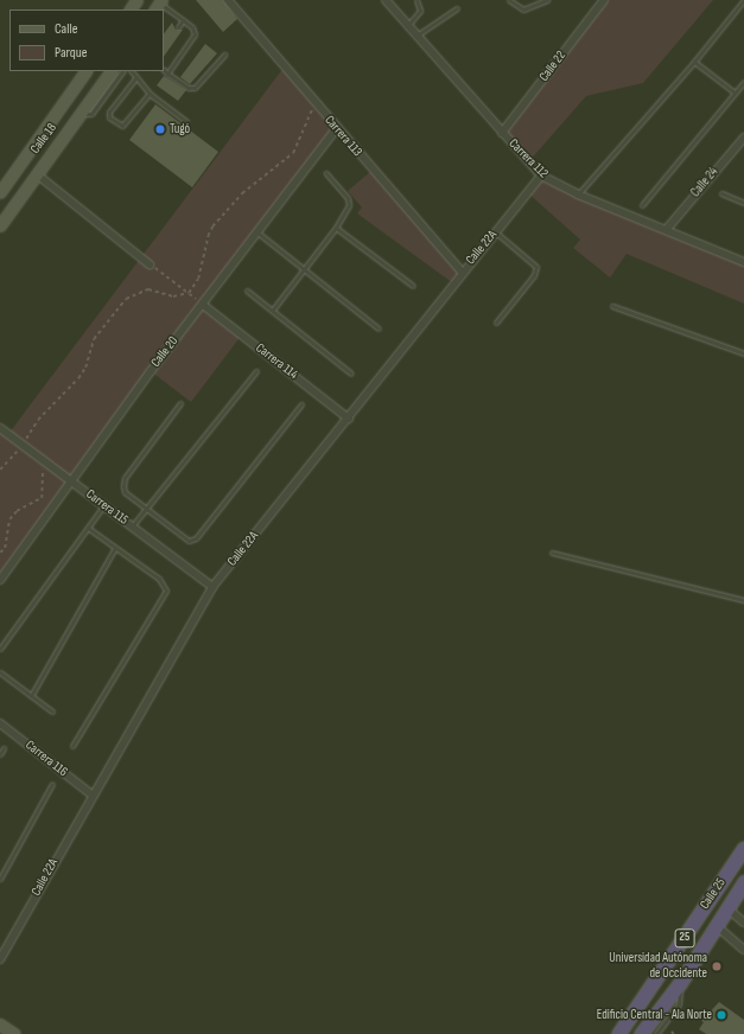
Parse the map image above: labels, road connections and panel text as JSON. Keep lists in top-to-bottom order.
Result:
{
  "streets": {
    "highway": ["Calle 25", "25"],
    "main road": ["Calle 18"],
    "street": [
      "Calle 22",
      "Carrera 113",
      "Carrera 112",
      "Calle 24",
      "Calle 22A",
      "Calle 20",
      "Carrera 114",
      "Carrera 115",
      "Carrera 116"
    ]
  },
  "crossings": [
    ["Calle 22", "Carrera 112"],
    ["Carrera 113", "Calle 22A"],
    ["Carrera 113", "Calle 20"],
    ["Carrera 112", "Calle 24"],
    ["Carrera 112", "Calle 22A"],
    ["Calle 22A", "Carrera 114"],
    ["Calle 22A", "Carrera 115"],
    ["Calle 22A", "Carrera 116"],
    ["Calle 20", "Carrera 114"],
    ["Calle 20", "Carrera 115"]
  ],
  "places": ["Tugó", "Universidad Autónoma de Occidente", "Edificio Central - Ala Norte"],
  "legend": ["Calle", "Parque"]
}
